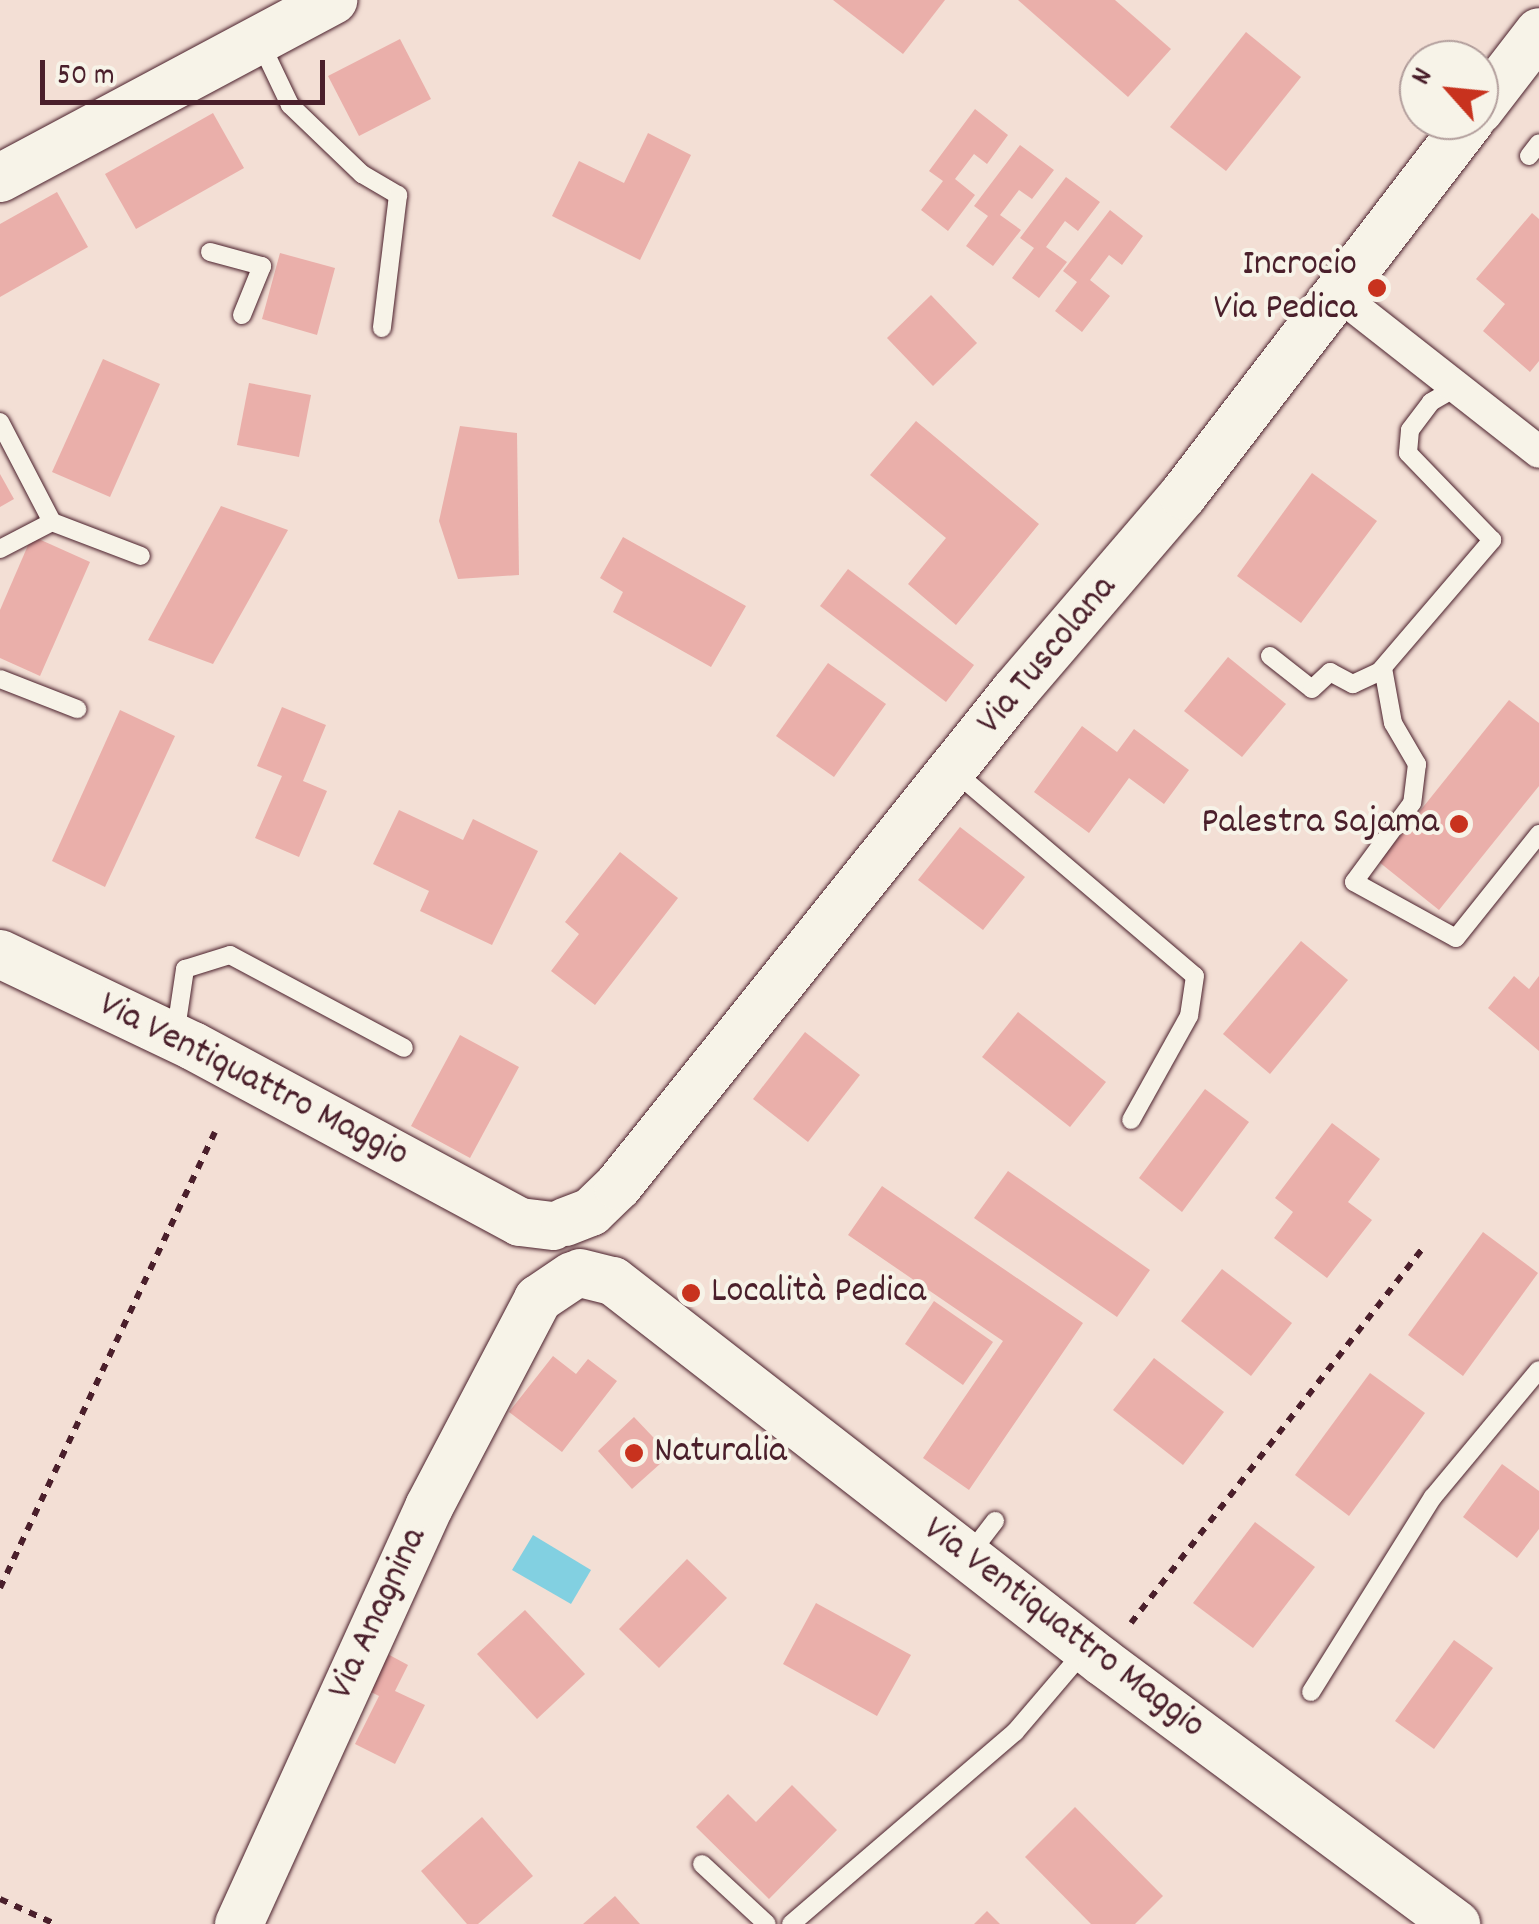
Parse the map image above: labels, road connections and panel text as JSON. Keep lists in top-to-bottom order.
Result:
{
  "streets": {
    "main road": ["Via Tuscolana", "Via Ventiquattro Maggio", "Via Anagnina"]
  },
  "crossings": [
    ["Via Tuscolana", "Via Ventiquattro Maggio"],
    ["Via Tuscolana", "Via Anagnina"],
    ["Via Ventiquattro Maggio", "Via Anagnina"]
  ],
  "places": [
    "Incrocio Via Pedica",
    "Palestra Sajama",
    "Località Pedica",
    "Naturalia"
  ],
  "scale_bar": "50 m",
  "north": "top left"
}
